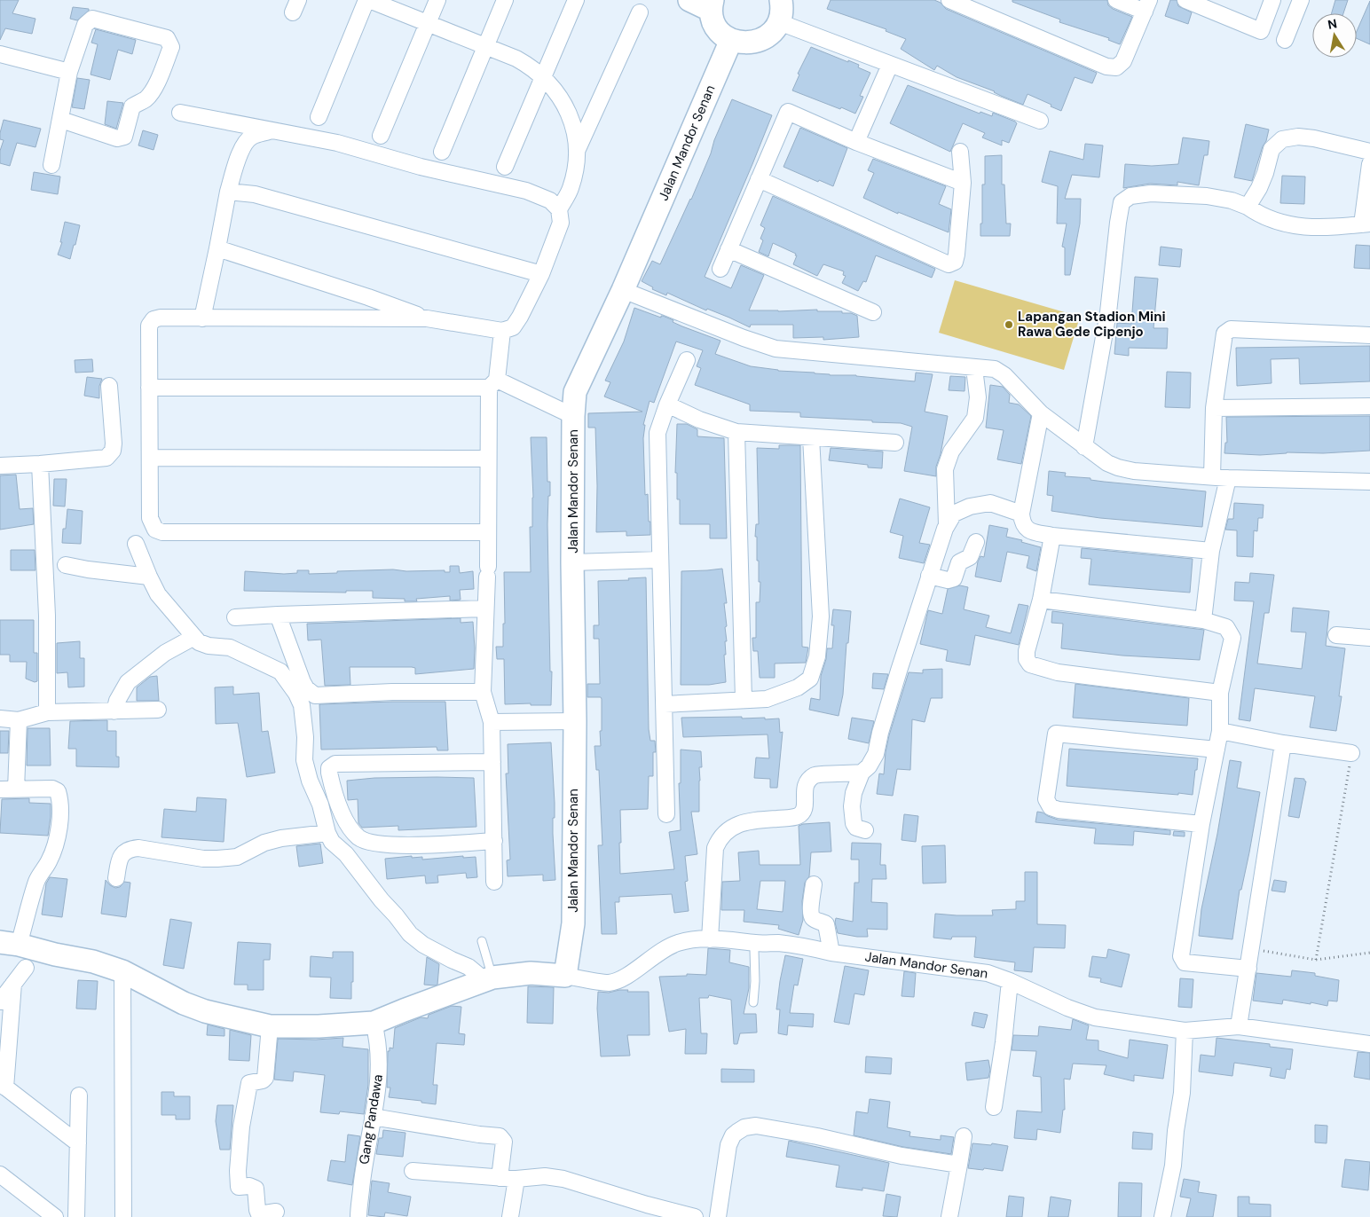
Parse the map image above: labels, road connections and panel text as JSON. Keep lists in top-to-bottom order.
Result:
{
  "streets": {
    "street": ["Jalan Mandor Senan", "Gang Pandawa"]
  },
  "crossings": [
    ["Jalan Mandor Senan", "Gang Pandawa"]
  ],
  "places": ["Lapangan Stadion Mini Rawa Gede Cipenjo"],
  "north": "top"
}
